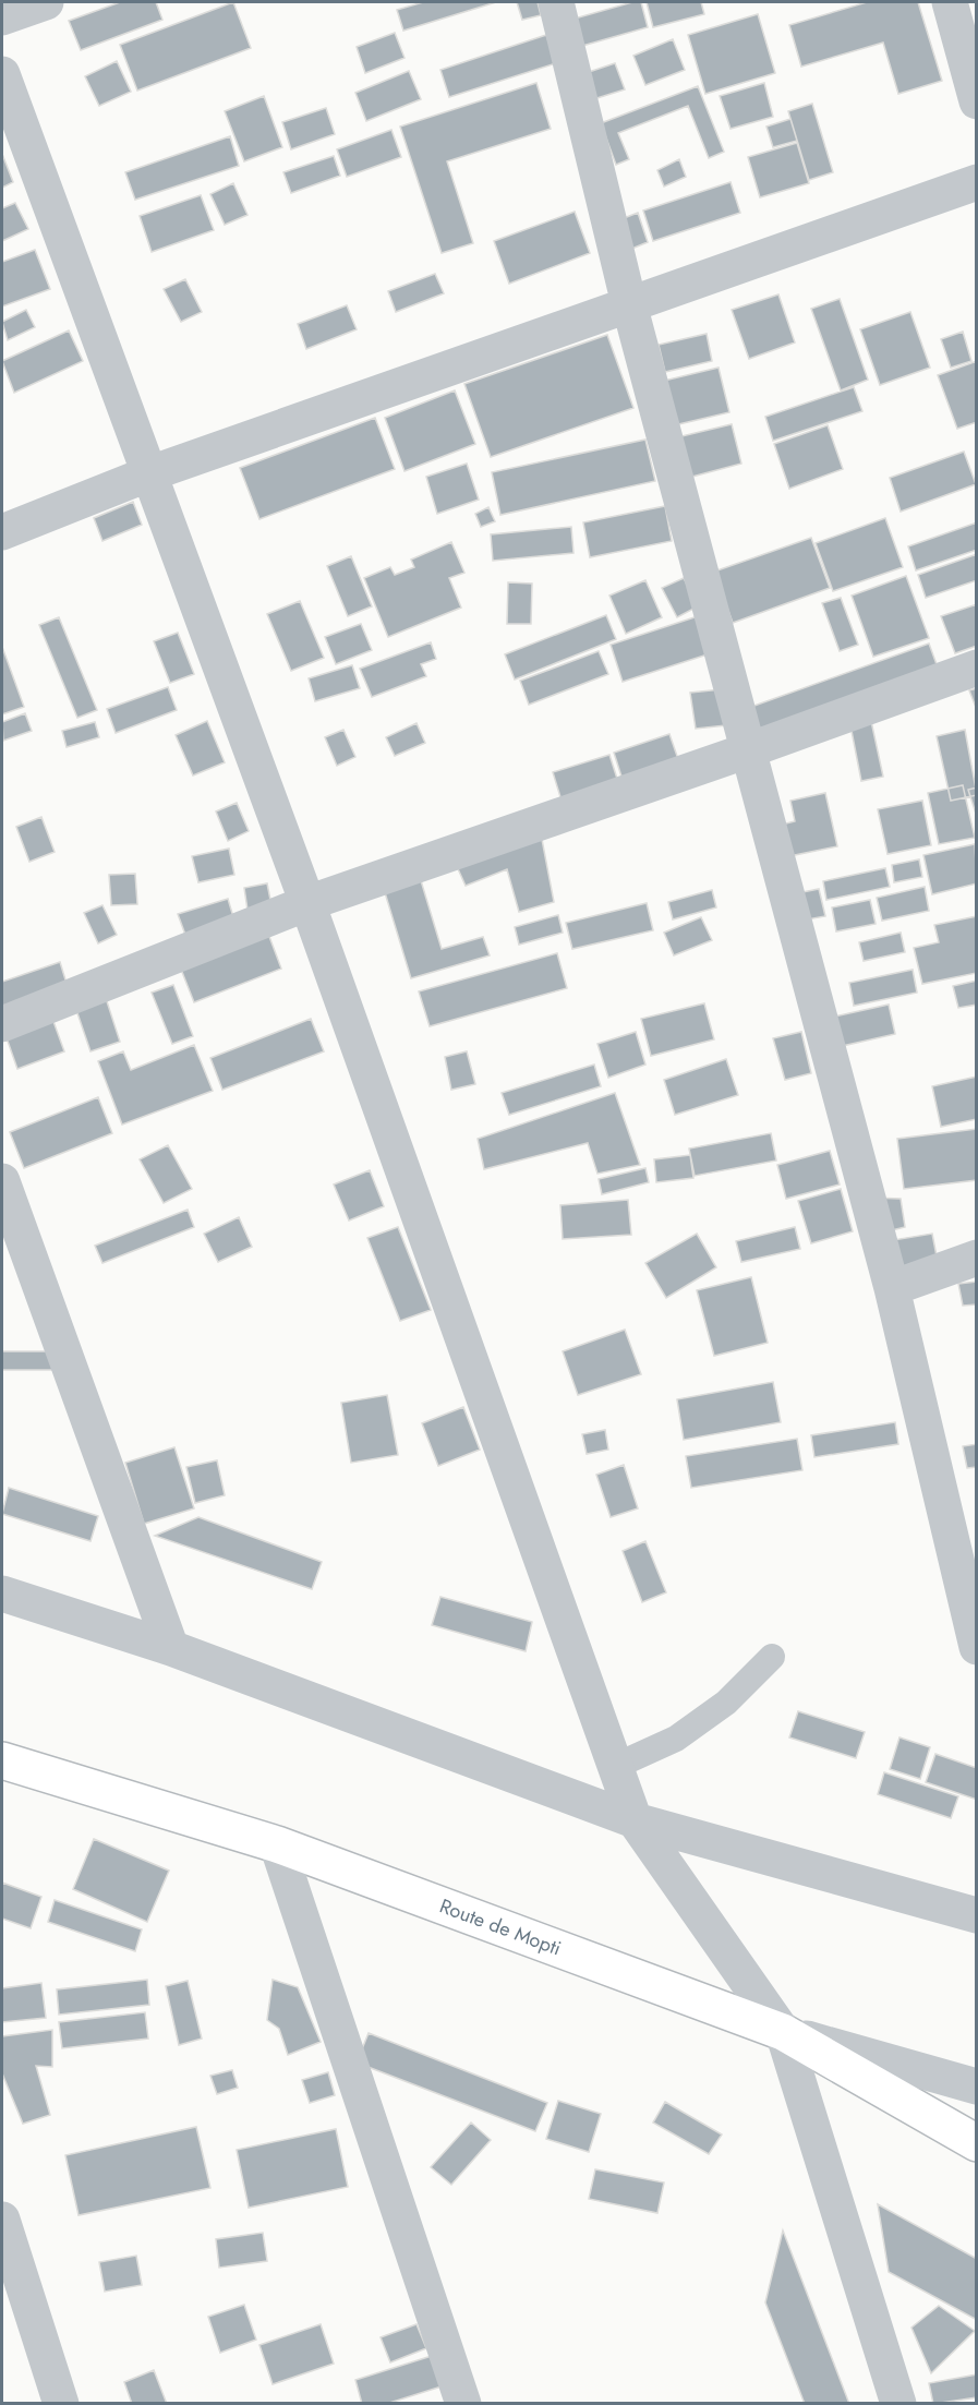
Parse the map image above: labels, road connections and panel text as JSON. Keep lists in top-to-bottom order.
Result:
{
  "streets": {
    "highway": ["Route de Mopti"]
  }
}
